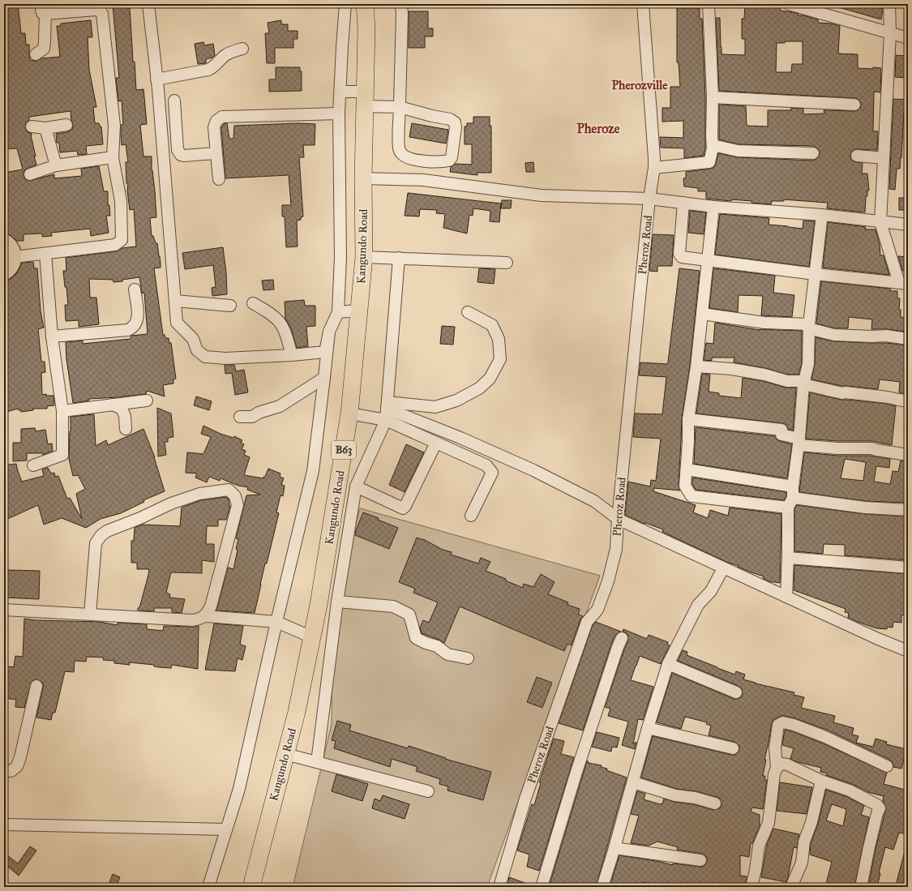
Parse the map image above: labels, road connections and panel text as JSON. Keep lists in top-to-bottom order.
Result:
{
  "streets": {
    "highway": ["Kangundo Road", "B63"],
    "street": ["Pheroz Road"]
  },
  "crossings": [
    ["Pheroz Road", "Kangundo Road"]
  ],
  "districts": ["Pherozville", "Pheroze"]
}
